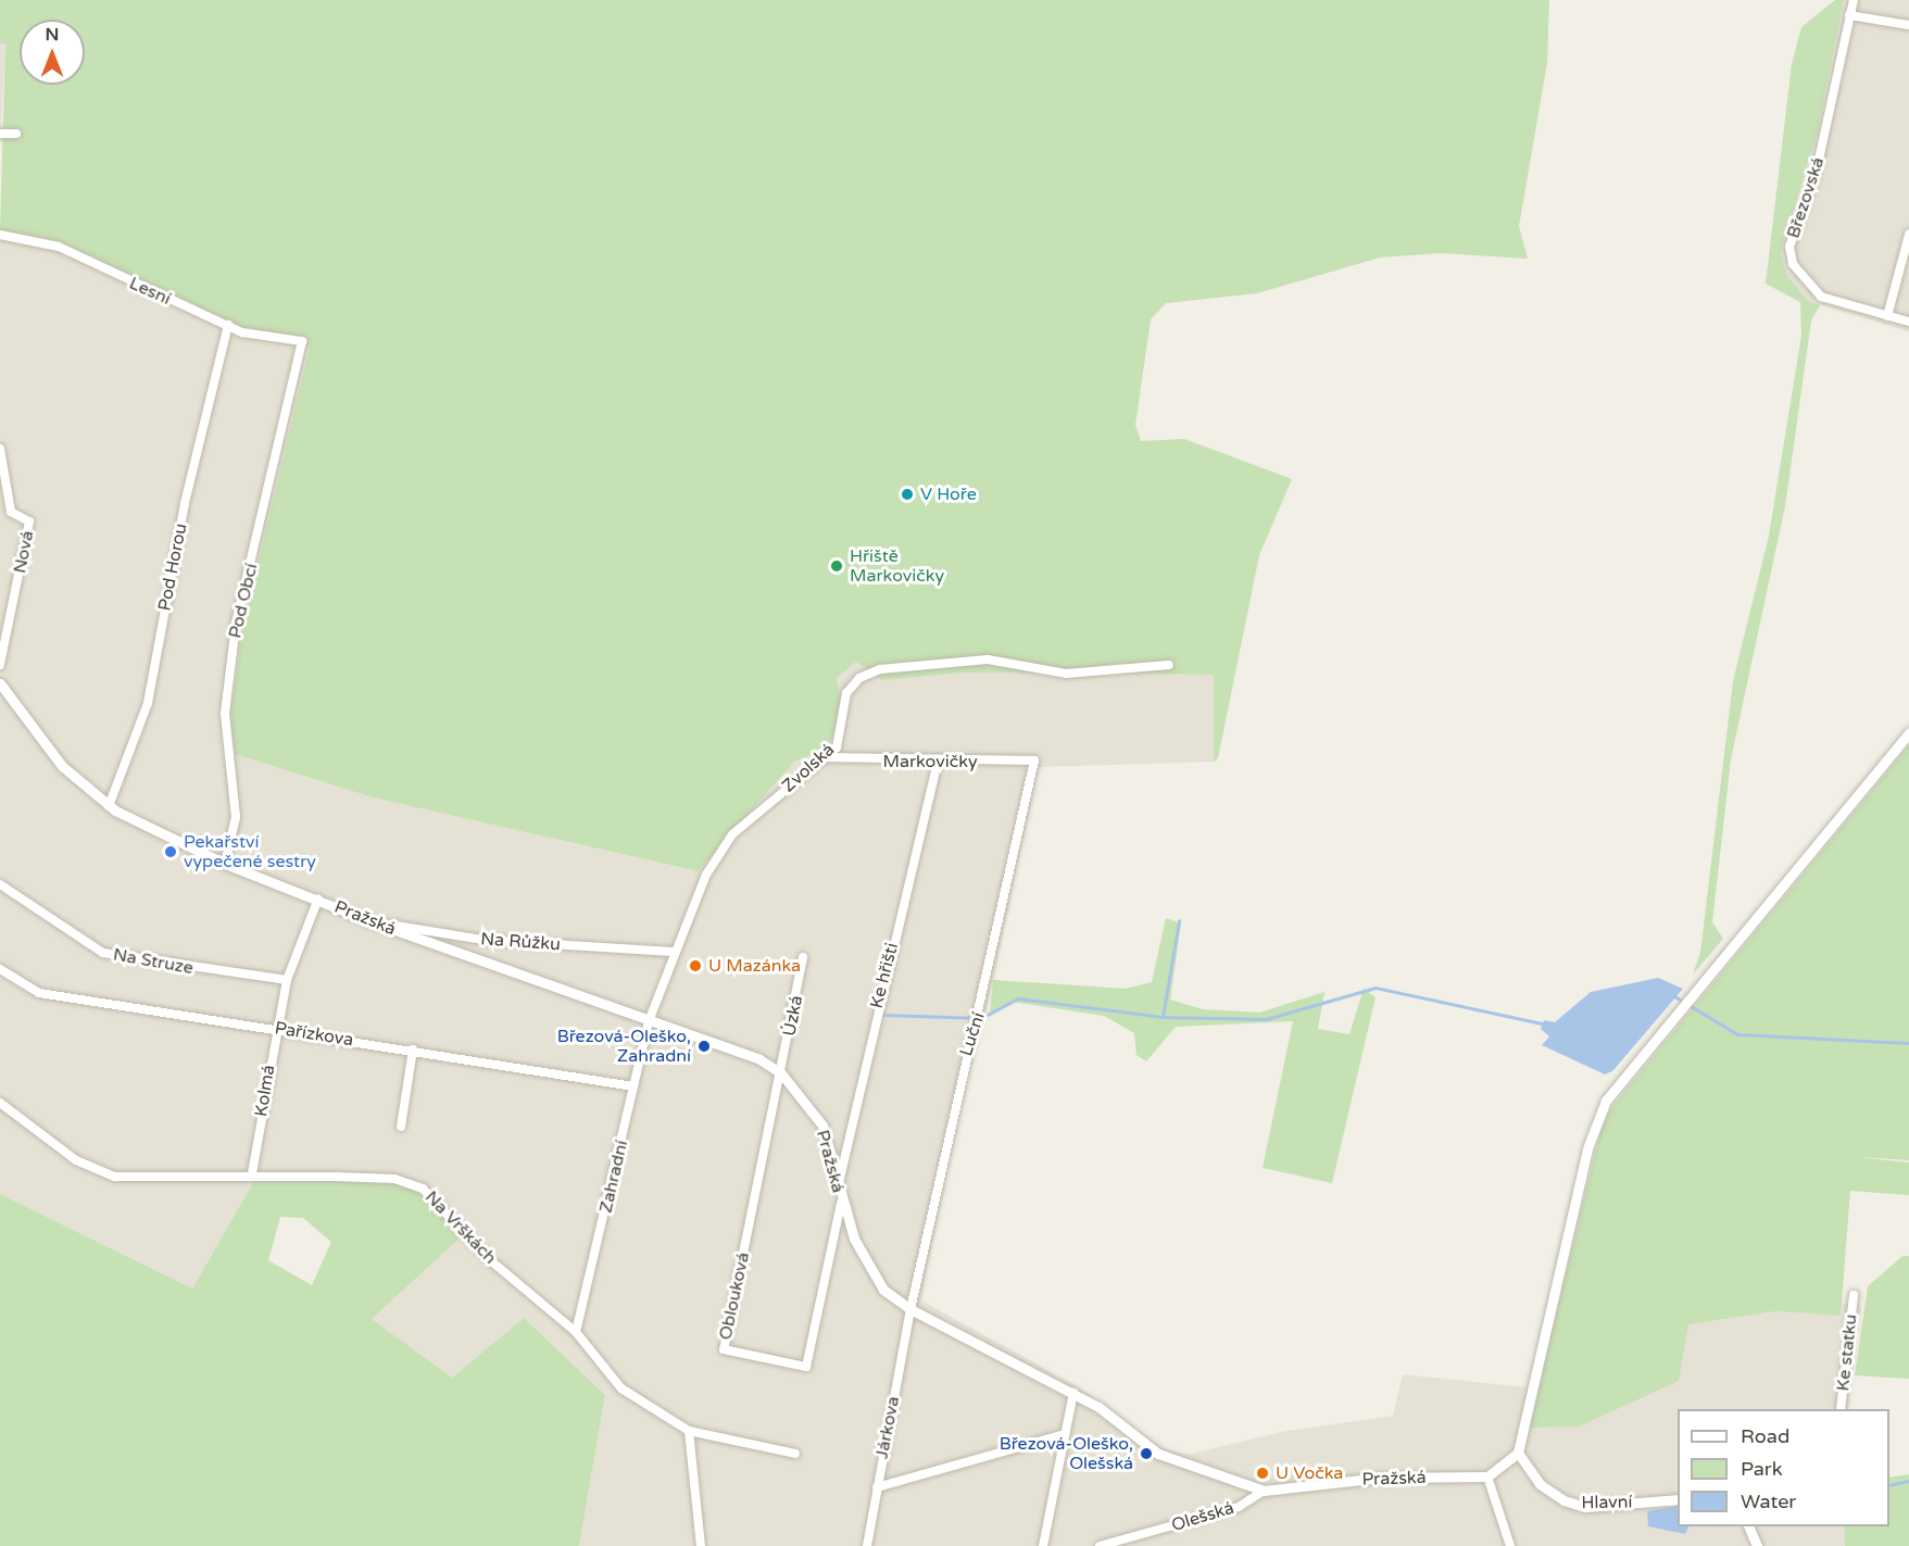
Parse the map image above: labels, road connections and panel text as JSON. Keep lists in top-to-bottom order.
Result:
{
  "streets": {
    "street": [
      "Březovská",
      "Lesní",
      "Nová",
      "Pod Horou",
      "Pod Obcí",
      "Markovičky",
      "Zvolská",
      "Pražská",
      "Na Růžku",
      "Na Struze",
      "Ke hřišti",
      "Úzká",
      "Pařízkova",
      "Luční",
      "Kolmá",
      "Zahradní",
      "Na Vrškách",
      "Oblouková",
      "Ke statku",
      "Járkova",
      "Hlavní",
      "Olešská"
    ]
  },
  "crossings": [
    ["Lesní", "Pod Horou"],
    ["Lesní", "Pod Obcí"],
    ["Pod Horou", "Pražská"],
    ["Pod Obcí", "Pražská"],
    ["Markovičky", "Zvolská"],
    ["Markovičky", "Ke hřišti"],
    ["Markovičky", "Luční"],
    ["Zvolská", "Pražská"],
    ["Zvolská", "Na Růžku"],
    ["Zvolská", "Zahradní"],
    ["Pražská", "Na Růžku"],
    ["Pražská", "Ke hřišti"],
    ["Pražská", "Úzká"],
    ["Pražská", "Luční"],
    ["Pražská", "Kolmá"],
    ["Pražská", "Zahradní"],
    ["Pražská", "Oblouková"],
    ["Pražská", "Járkova"],
    ["Pražská", "Olešská"],
    ["Na Struze", "Kolmá"],
    ["Úzká", "Oblouková"],
    ["Pařízkova", "Kolmá"],
    ["Pařízkova", "Zahradní"],
    ["Luční", "Járkova"],
    ["Kolmá", "Na Vrškách"],
    ["Zahradní", "Na Vrškách"]
  ],
  "places": [
    "V Hoře",
    "Hřiště Markovičky",
    "Pekařství vypečené sestry",
    "U Mazánka",
    "Březová-Oleško, Zahradní",
    "Březová-Oleško, Olešská",
    "U Vočka"
  ],
  "legend": ["Road", "Park", "Water"],
  "north": "top"
}
